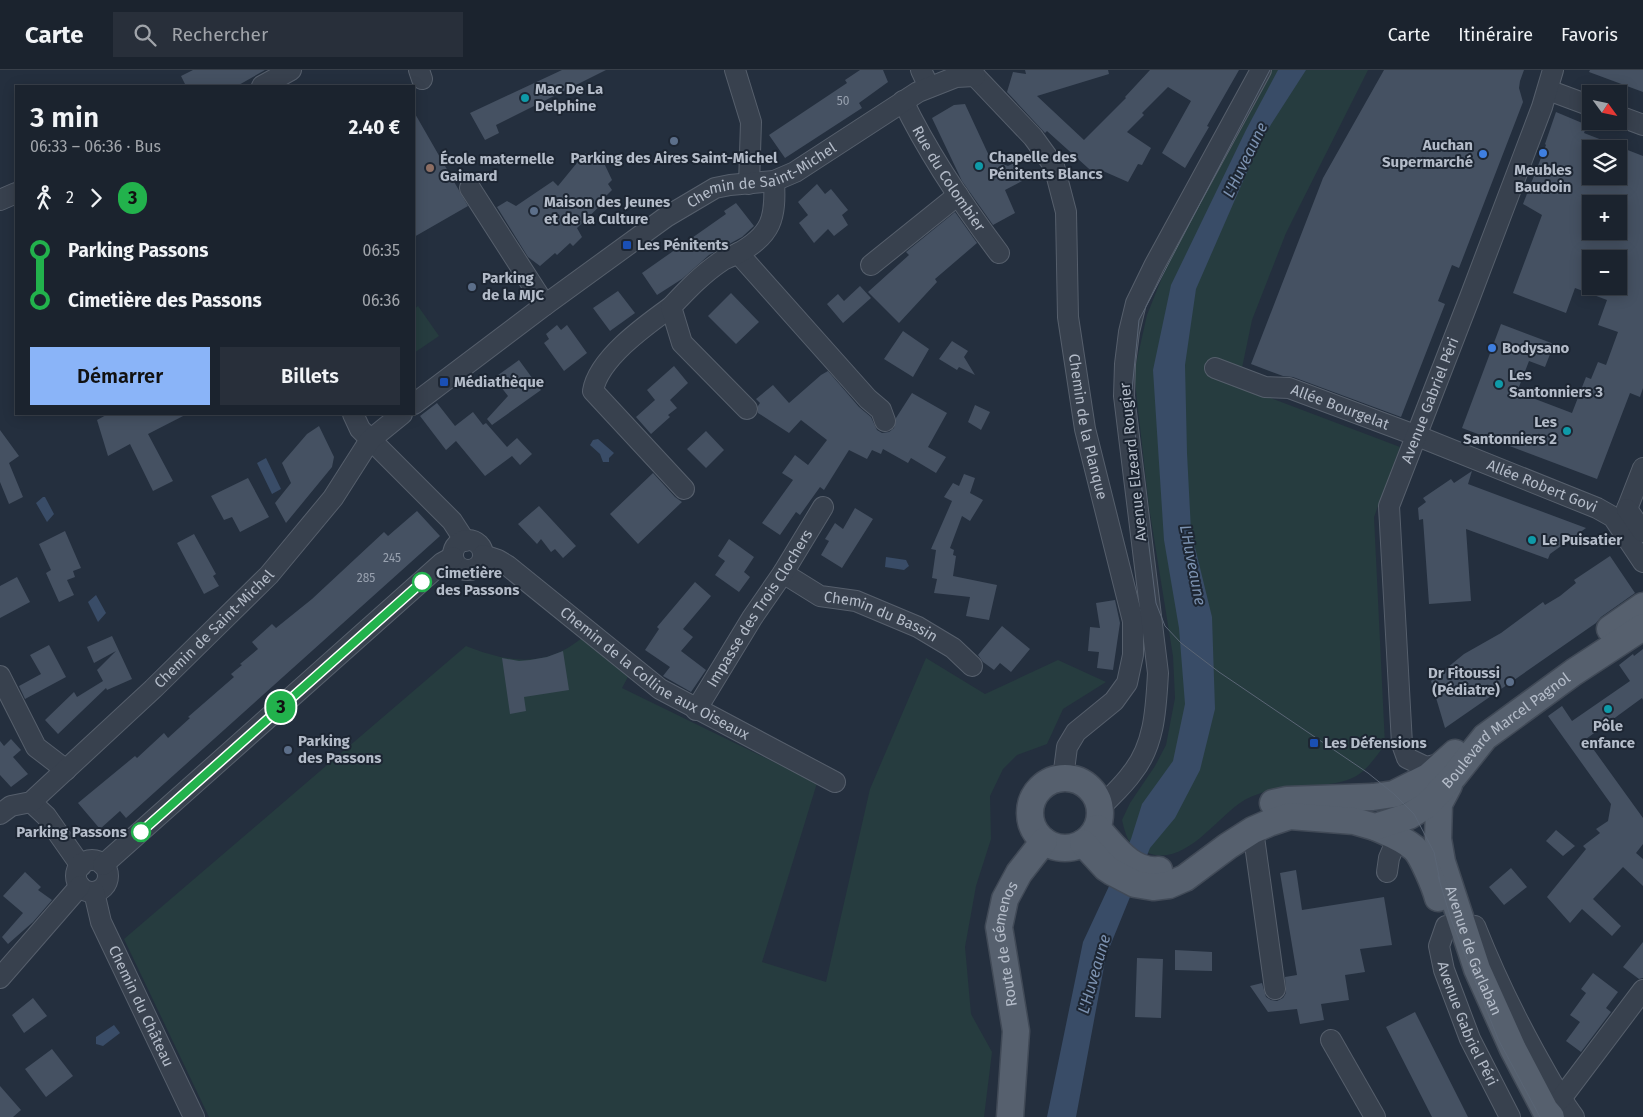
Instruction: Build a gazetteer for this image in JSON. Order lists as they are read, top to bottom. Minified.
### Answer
{"streets":{"main road":["Boulevard Marcel Pagnol","Route de Gémenos","Avenue de Garlaban"],"street":["Chemin de Saint-Michel","Rue du Colombier","Avenue Gabriel Péri","Allée Bourgelat","Chemin de la Planque","Avenue Elzeard Rougier","Allée Robert Govi","Impasse des Trois Clochers","Chemin du Bassin","Chemin de la Colline aux Oiseaux","Chemin du Château"]},"crossings":[["Chemin de Saint-Michel","Rue du Colombier"],["Chemin de Saint-Michel","Chemin de la Planque"],["Avenue Gabriel Péri","Allée Bourgelat"],["Avenue Gabriel Péri","Allée Robert Govi"],["Avenue Gabriel Péri","Avenue de Garlaban"],["Allée Bourgelat","Allée Robert Govi"],["Chemin de la Planque","Avenue Elzeard Rougier"],["Chemin de la Planque","Route de Gémenos"],["Avenue Elzeard Rougier","Route de Gémenos"],["Impasse des Trois Clochers","Chemin du Bassin"],["Impasse des Trois Clochers","Chemin de la Colline aux Oiseaux"],["Boulevard Marcel Pagnol","Avenue de Garlaban"]],"water":["L'Huveaune"],"places":{"other":["Mac De La Delphine","Parking des Aires Saint-Michel","Meubles Baudoin","Auchan Supermarché","Chapelle des Pénitents Blancs","École maternelle Gaimard","Maison des Jeunes et de la Culture","Parking de la MJC","Bodysano","Les Santonniers 3","Les Santonniers 2","Le Puisatier","Cimetière des Passons","Dr Fitoussi (Pédiatre)","Pôle enfance","Parking des Passons","Parking Passons"],"transit":["Les Pénitents","Médiathèque","Les Défensions"]},"lines":["bus line 3"],"house_numbers":["50","245","285"],"north":"bottom right","page":{"header":"Carte","search":"Rechercher","nav":["Carte","Itinéraire","Favoris"],"on_map":"3","map_buttons":["+","−"],"heading":["3 min","06:33 – 06:36 · Bus","2.40 €"],"legs":["2","3"],"list":[{"name":"Parking Passons","value":"06:35"},{"name":"Cimetière des Passons","value":"06:36"}],"buttons":["Démarrer","Billets"]}}
